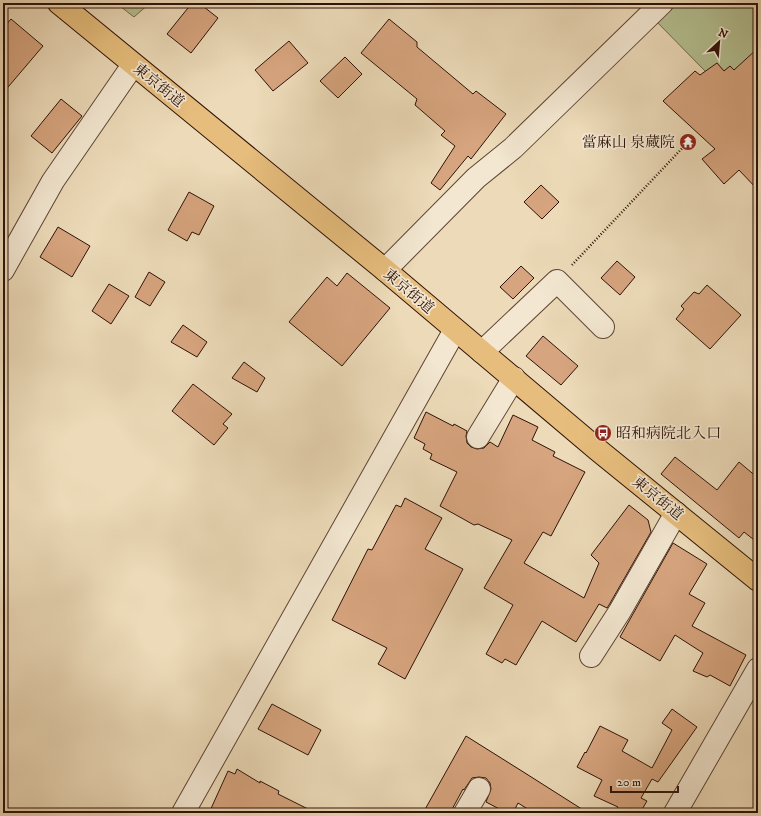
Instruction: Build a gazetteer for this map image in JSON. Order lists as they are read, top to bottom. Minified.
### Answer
{"streets":{"main road":["東京街道"]},"places":{"temple":["當麻山 泉蔵院"],"bus stop":["昭和病院北入口"]},"scale_bar":"20 m","north":"top right"}
